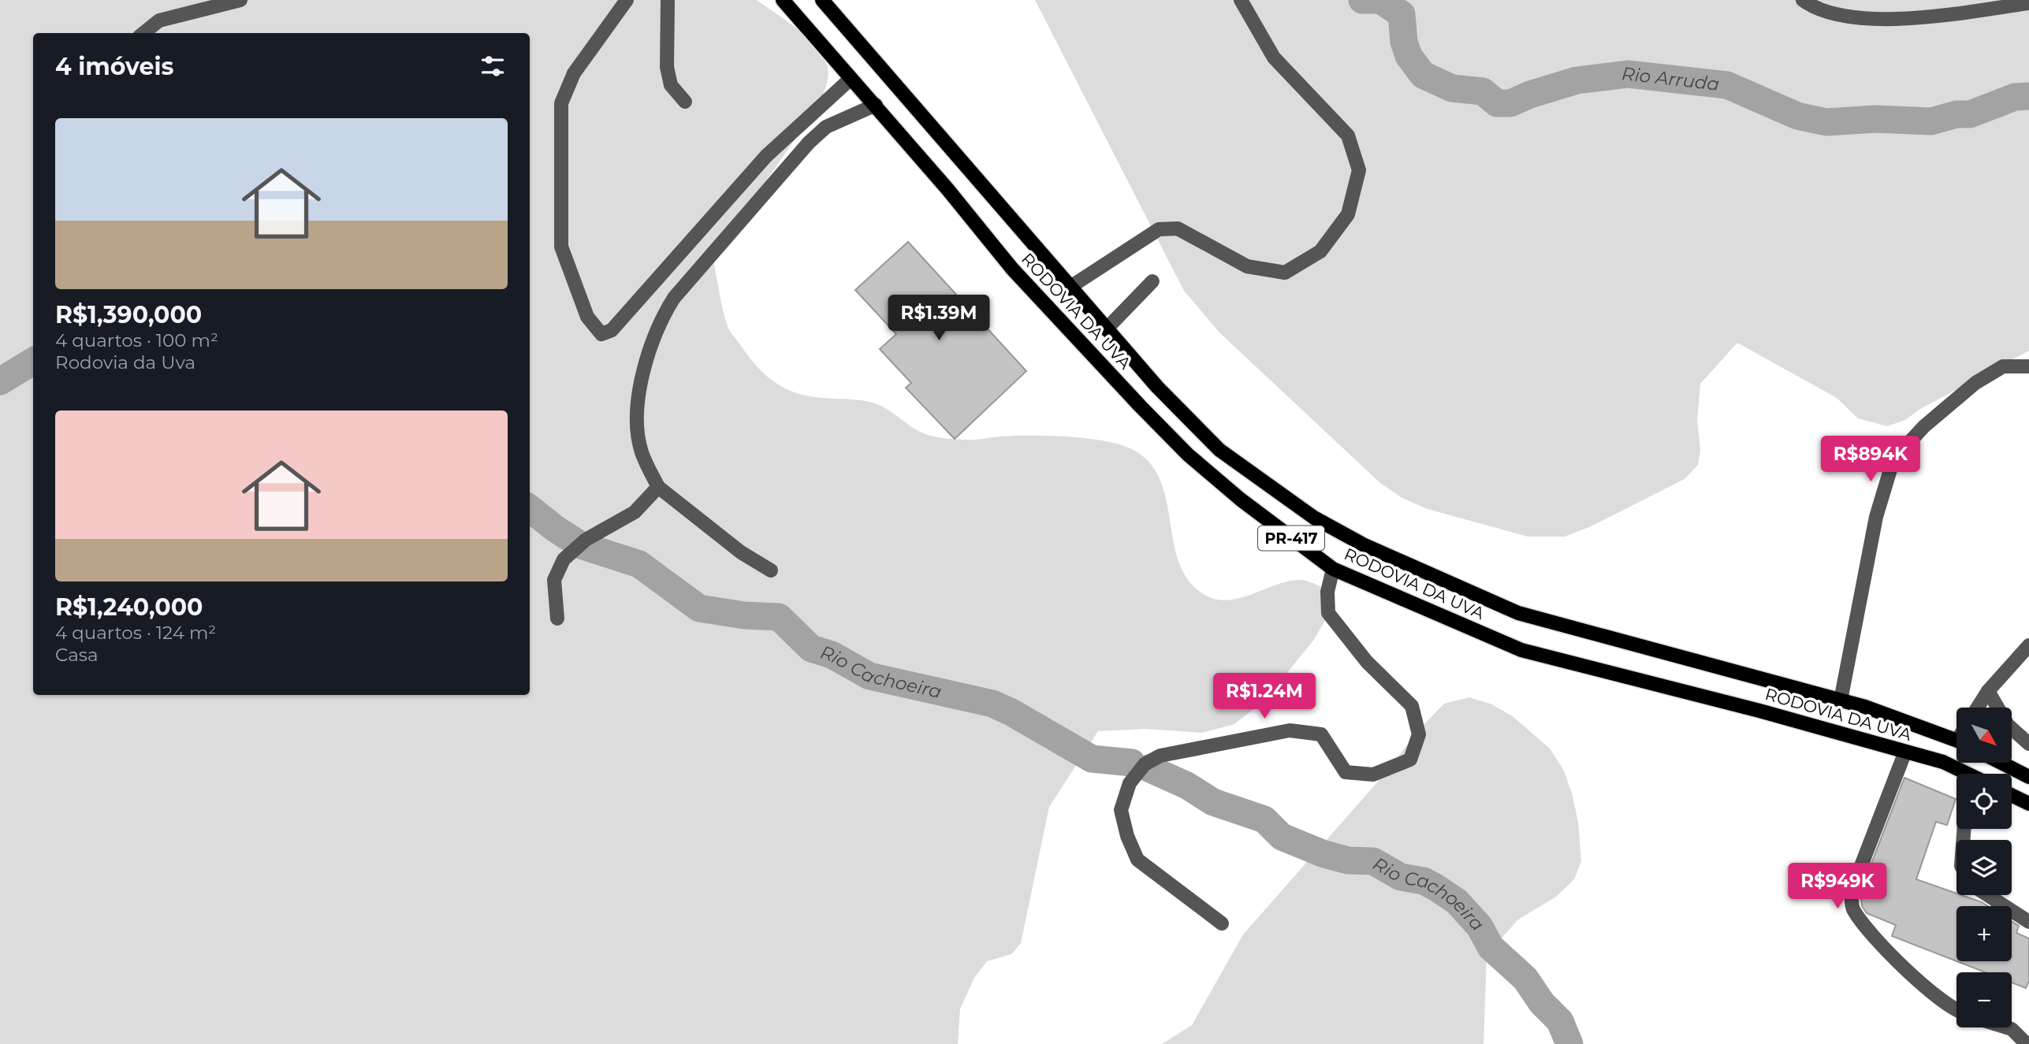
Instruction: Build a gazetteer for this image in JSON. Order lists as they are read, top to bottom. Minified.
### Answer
{"streets":{"main road":["RODOVIA DA UVA","PR-417"]},"water":["Rio Arruda","Rio Cachoeira"],"north":"bottom right","page":{"heading":"4 imóveis","list":[{"name":"R$1,390,000","note":"4 quartos · 100 m² · Rodovia da Uva"},{"name":"R$1,240,000","note":"4 quartos · 124 m² · Casa"}],"price":["R$1.39M","R$894K","R$1.24M","R$949K"],"map_buttons":["+","−"]}}
